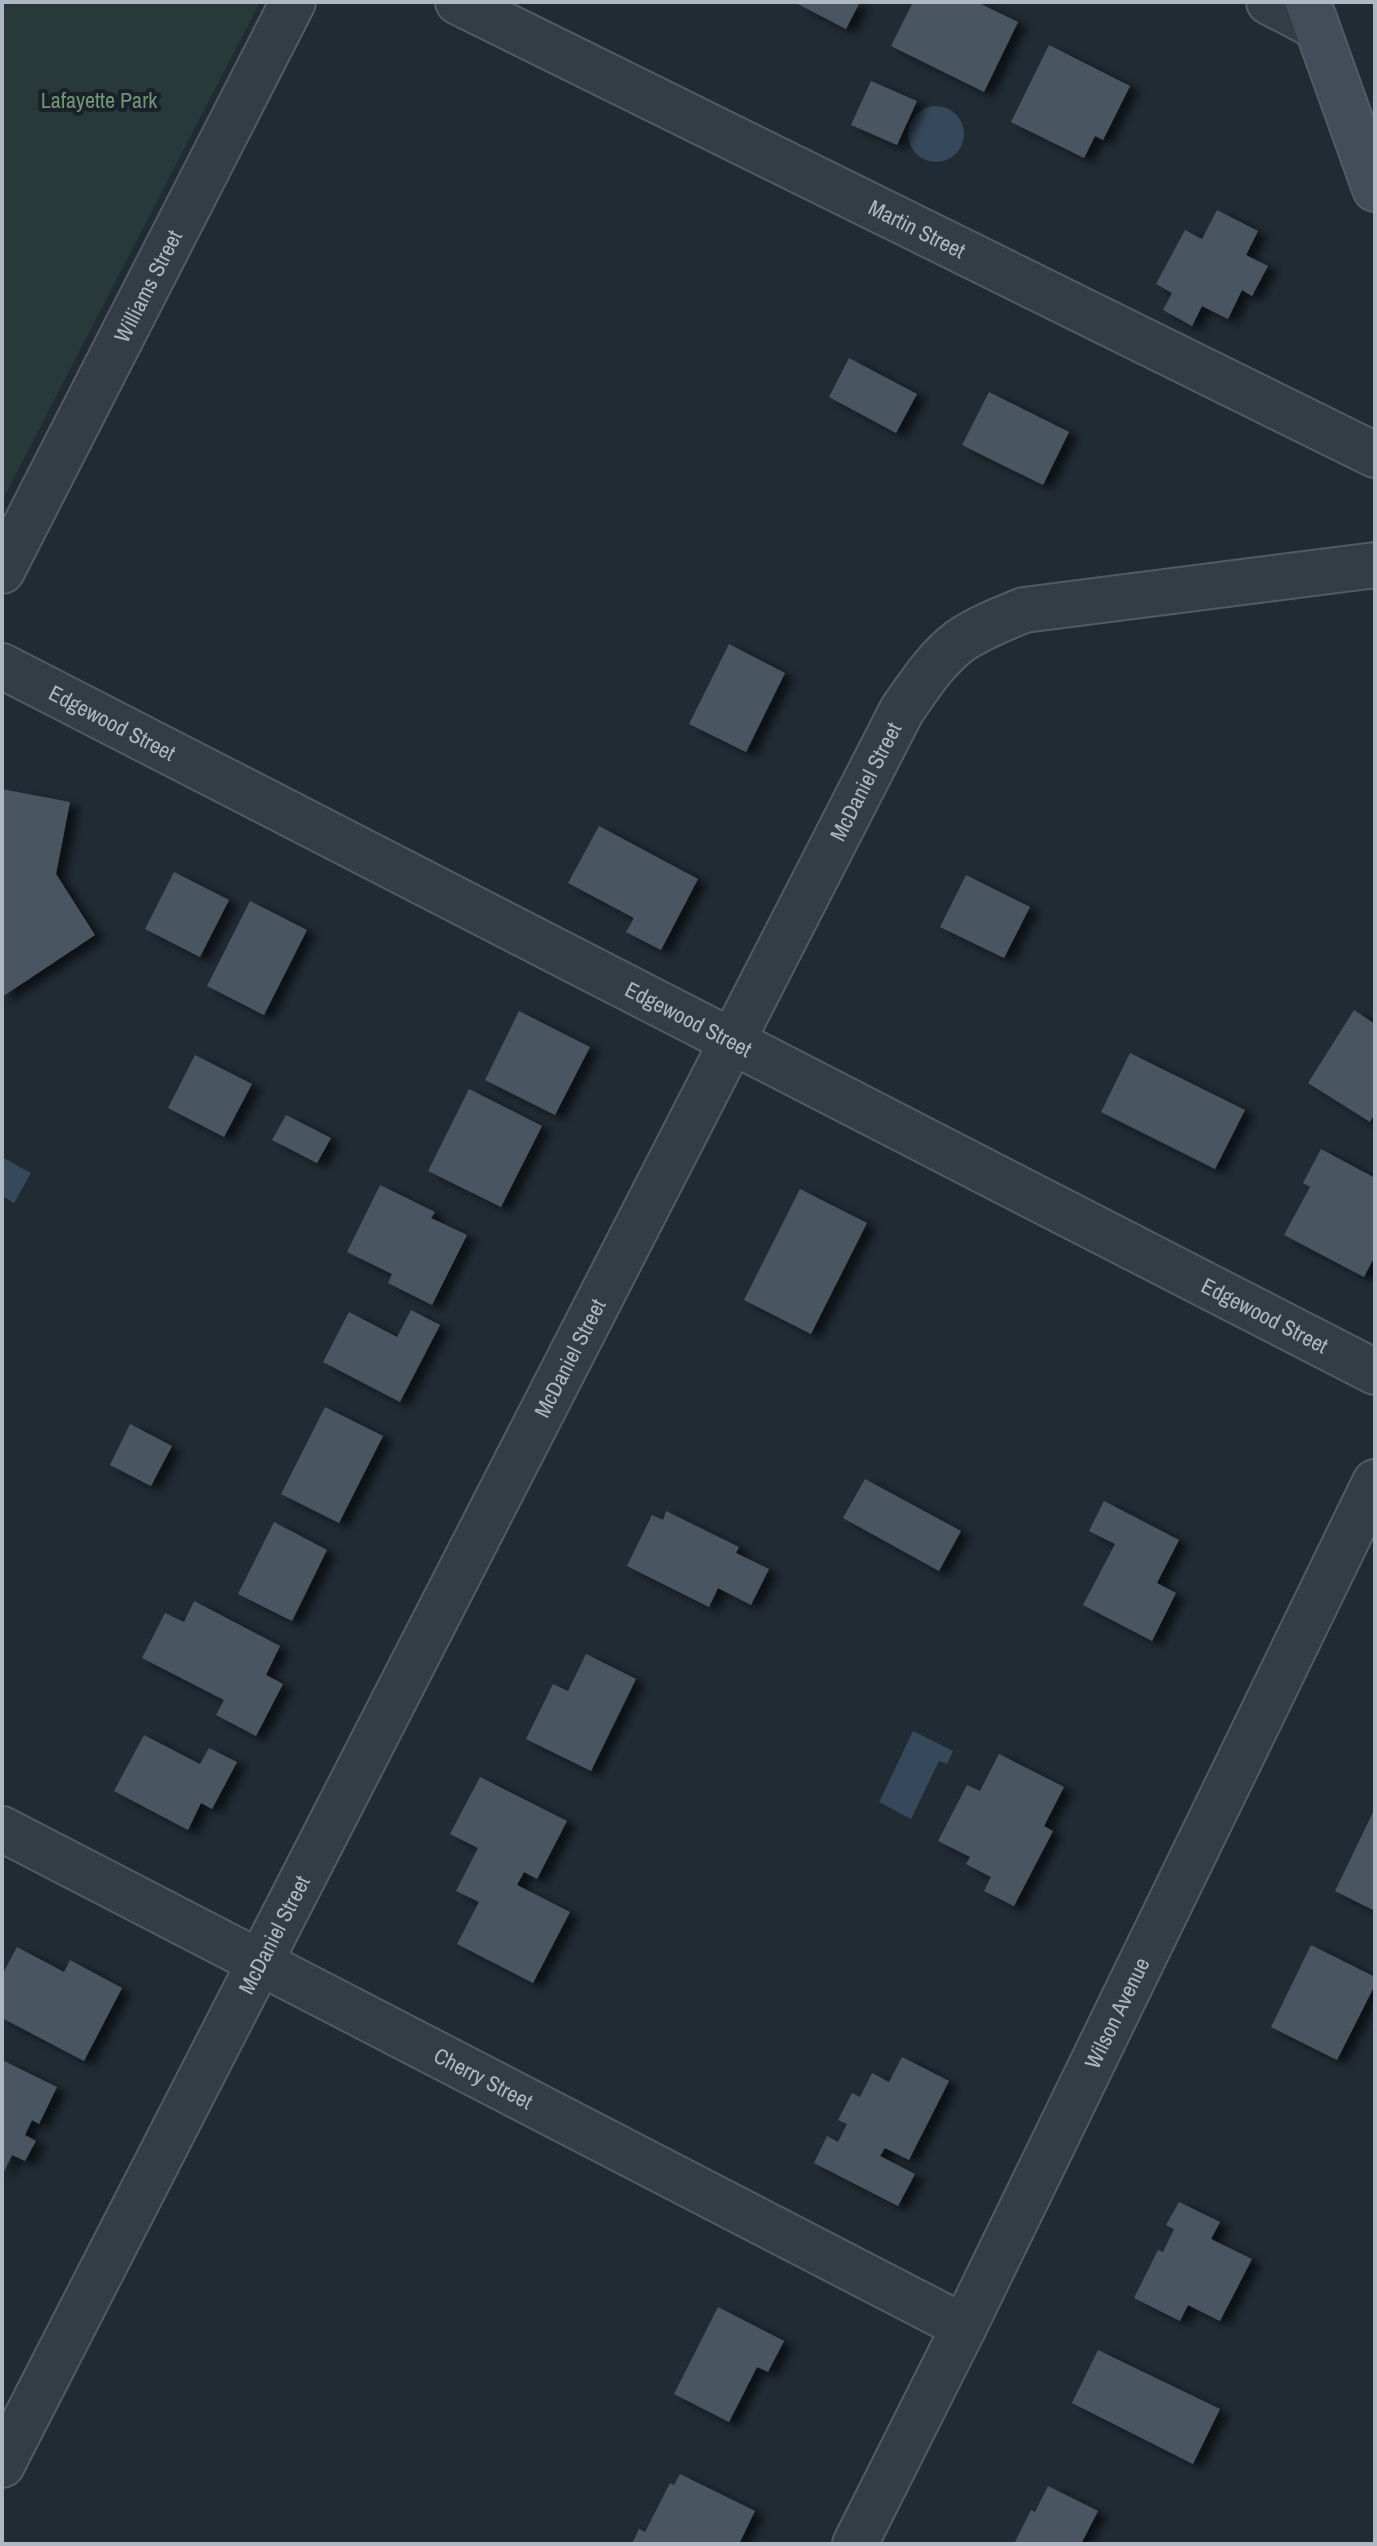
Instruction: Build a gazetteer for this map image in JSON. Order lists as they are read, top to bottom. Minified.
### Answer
{"streets":{"street":["Martin Street","Williams Street","Edgewood Street","McDaniel Street","Wilson Avenue","Cherry Street"]},"crossings":[["Edgewood Street","McDaniel Street"],["McDaniel Street","Cherry Street"],["Wilson Avenue","Cherry Street"]],"parks":["Lafayette Park"]}
